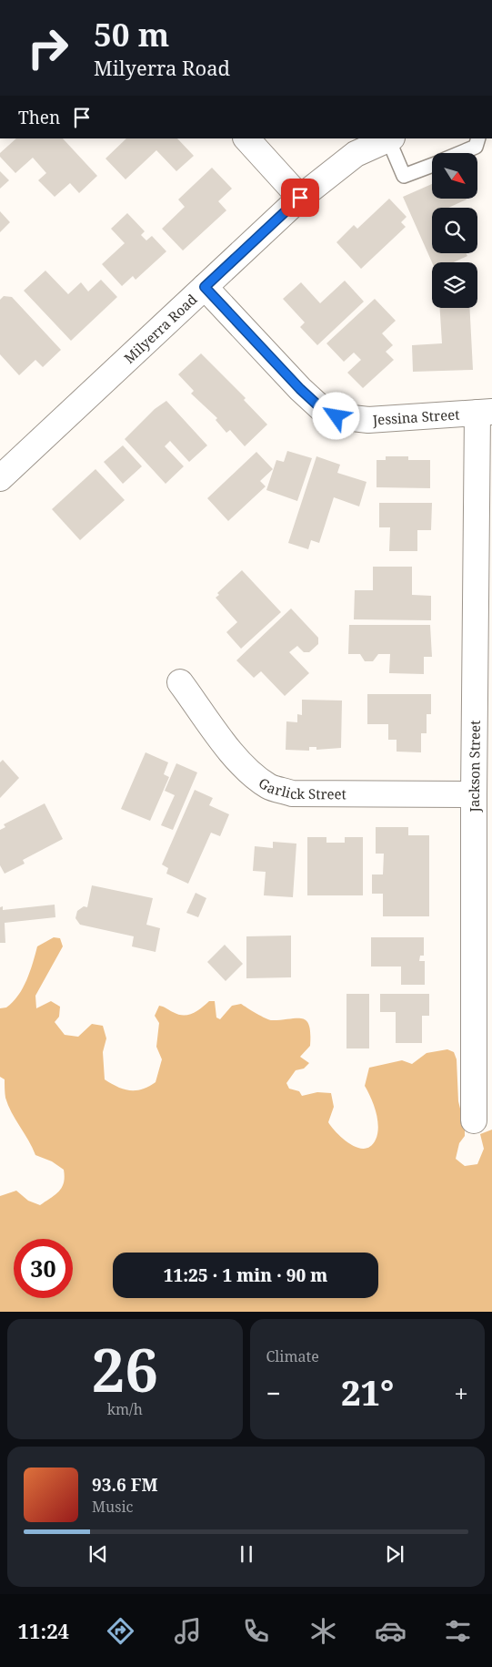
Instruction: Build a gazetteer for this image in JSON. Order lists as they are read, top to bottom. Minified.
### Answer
{"streets":{"street":["Milyerra Road","Jessina Street","Jackson Street","Garlick Street"]},"crossings":[["Milyerra Road","Jessina Street"],["Jessina Street","Jackson Street"],["Jackson Street","Garlick Street"]],"north":"bottom right","page":{"turn":["50 m","Milyerra Road"],"then":"Then","limit":"30","trip":"11:25 · 1 min · 90 m","tile":[["26","km/h"],"Climate"],"heat":["−","21°","+"],"song":["93.6 FM","Music"],"tabs":"11:24"}}
